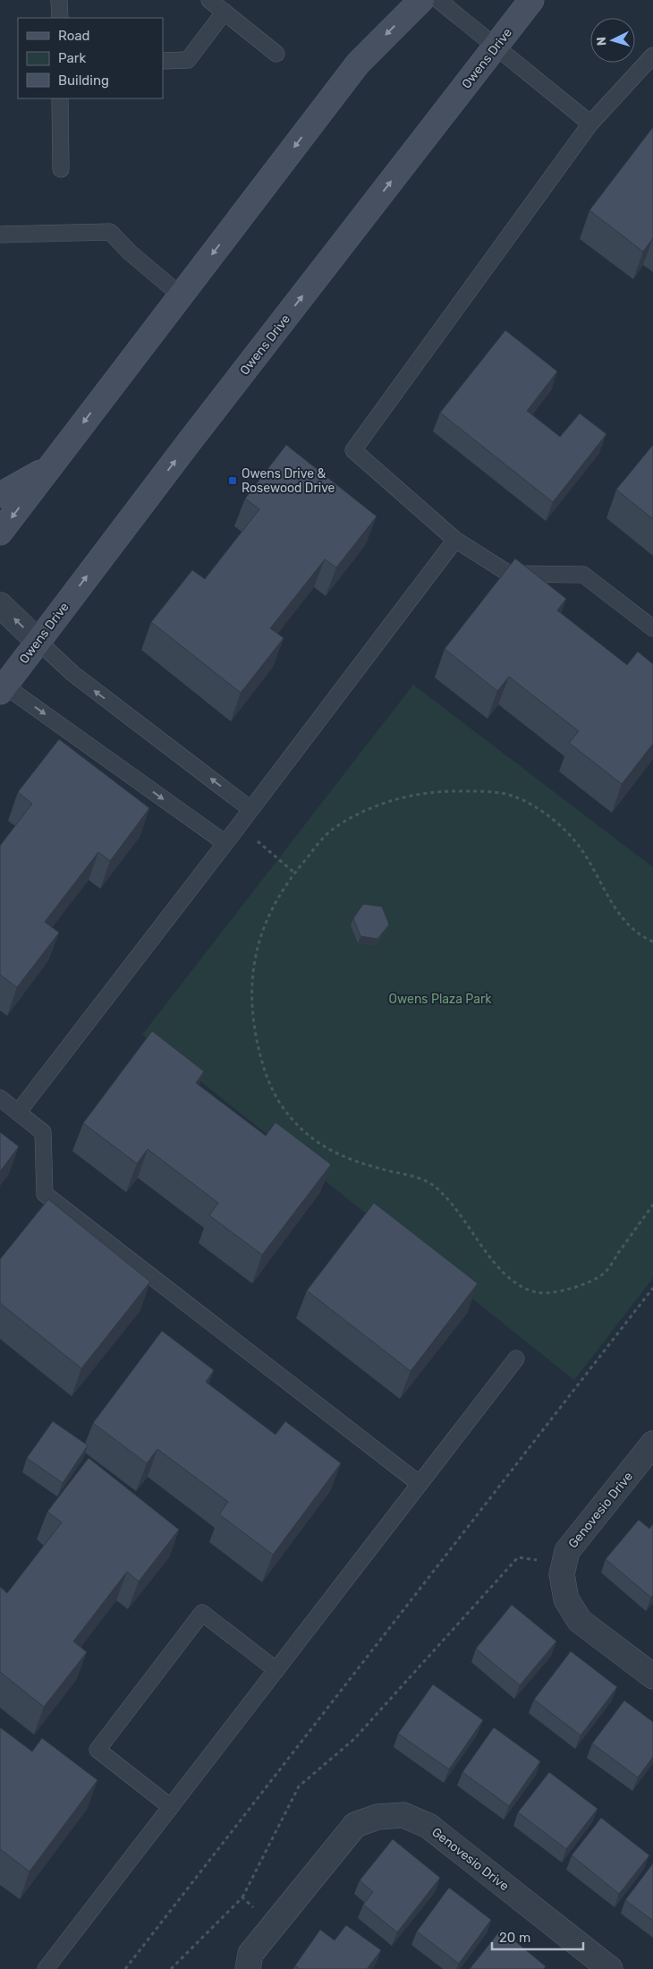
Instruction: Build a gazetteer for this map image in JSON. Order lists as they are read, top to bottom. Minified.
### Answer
{"streets":{"street":["Owens Drive","Genovesio Drive"]},"parks":["Owens Plaza Park"],"places":{"transit":["Owens Drive & Rosewood Drive"]},"legend":["Road","Park","Building"],"scale_bar":"20 m","north":"left"}
